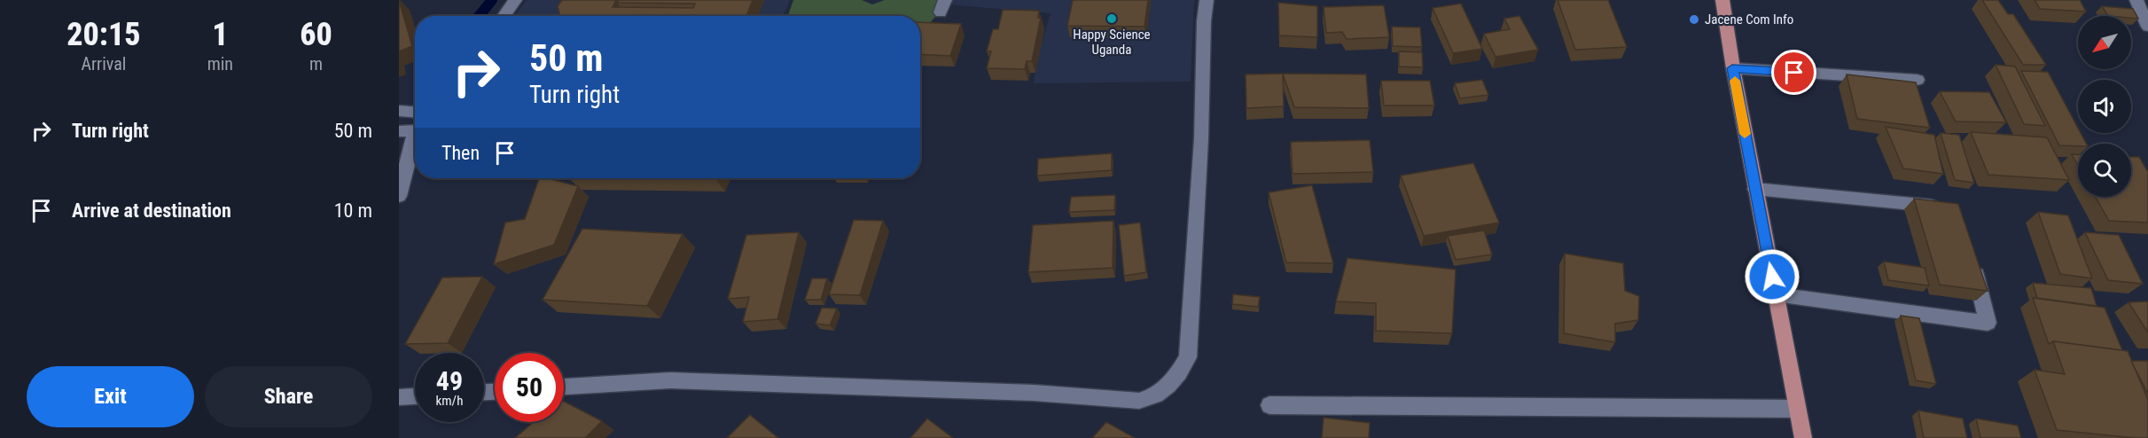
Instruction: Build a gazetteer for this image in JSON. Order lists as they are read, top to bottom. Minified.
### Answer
{"places":["Happy Science Uganda","Jacene Com Info"],"north":"bottom left","page":{"eta":["20:15","Arrival","1","min","60","m"],"turn":["50 m","Turn right"],"list":[{"name":"Turn right","value":"50 m"},{"name":"Arrive at destination","value":"10 m"}],"then":"Then","speed":"49 km/h","limit":"50","buttons":["Exit","Share"]}}
